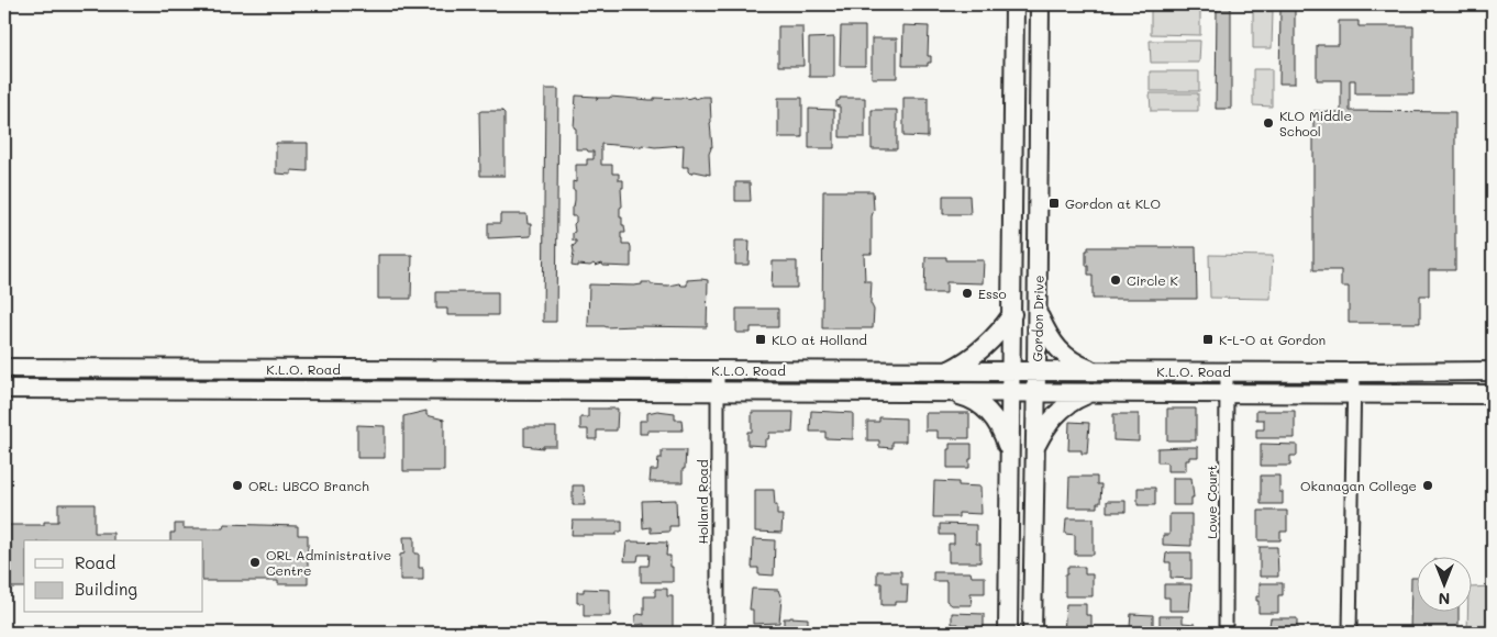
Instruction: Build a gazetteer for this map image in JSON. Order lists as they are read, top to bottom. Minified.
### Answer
{"streets":{"main road":["Gordon Drive","K.L.O. Road"],"street":["Holland Road","Lowe Court"]},"crossings":[["Gordon Drive","K.L.O. Road"],["K.L.O. Road","Holland Road"],["K.L.O. Road","Lowe Court"]],"places":{"other":["KLO Middle School","Circle K","Esso","ORL: UBCO Branch","Okanagan College","ORL Administrative Centre"],"transit":["Gordon at KLO","KLO at Holland","K-L-O at Gordon"]},"legend":["Road","Building"],"north":"bottom"}
